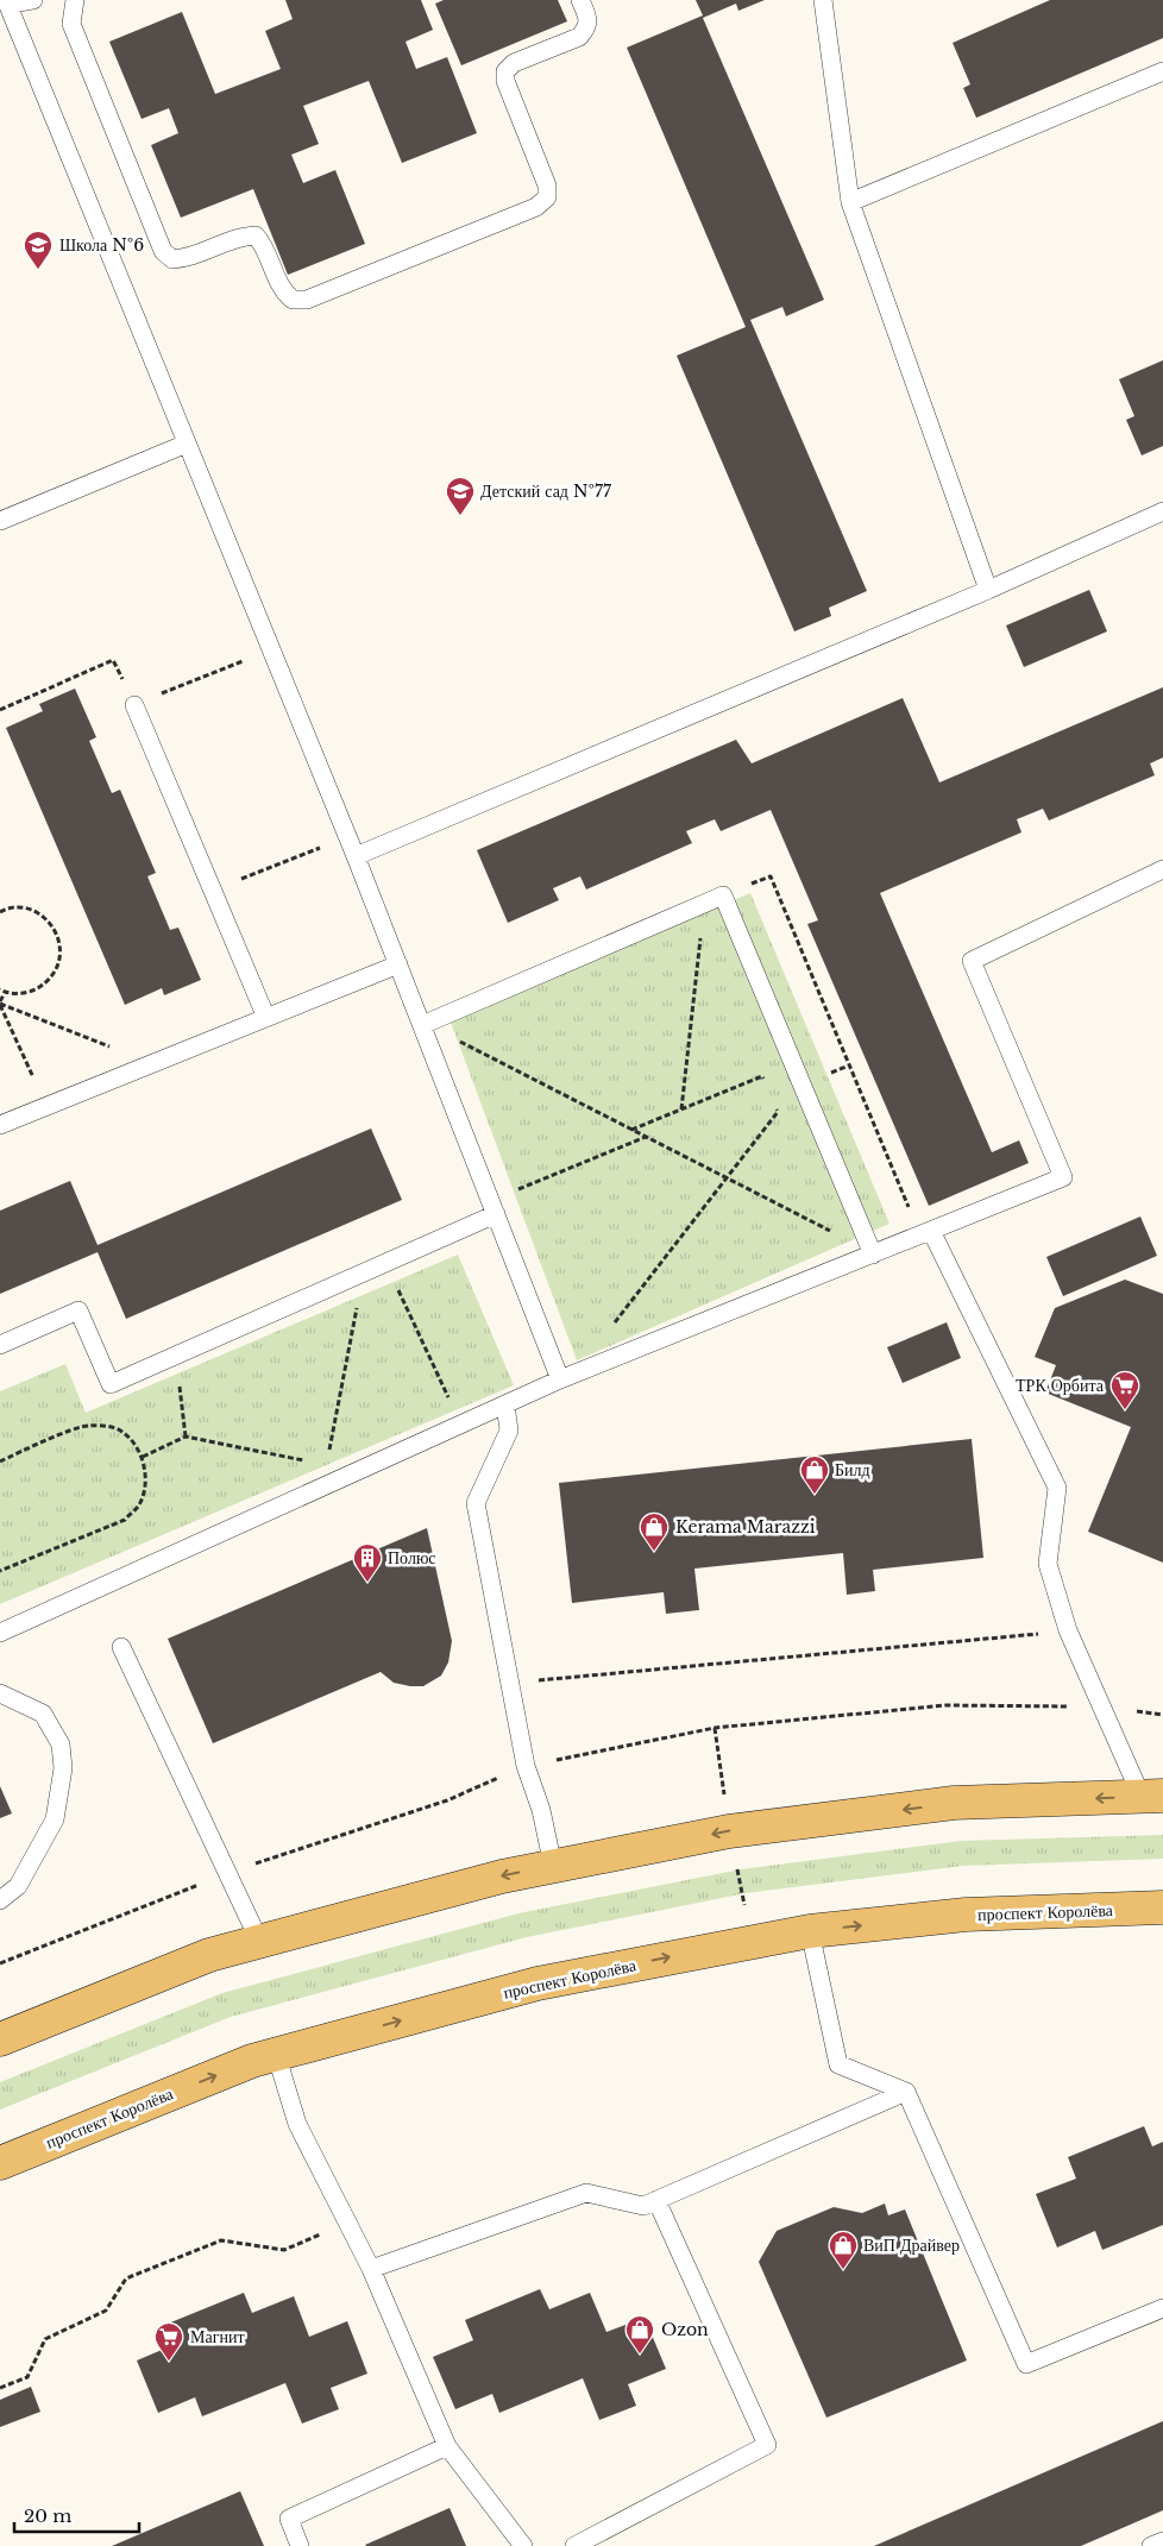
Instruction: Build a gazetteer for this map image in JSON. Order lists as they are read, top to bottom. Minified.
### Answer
{"streets":{"main road":["проспект Королёва"]},"places":{"school or university":["Школа №6","Детский сад №77"],"supermarket":["ТРК Орбита","Магнит"],"shop":["Билд","Kerama Marazzi","ВиП Драйвер","Ozon"],"building":["Полюс"]},"scale_bar":"20 m"}
